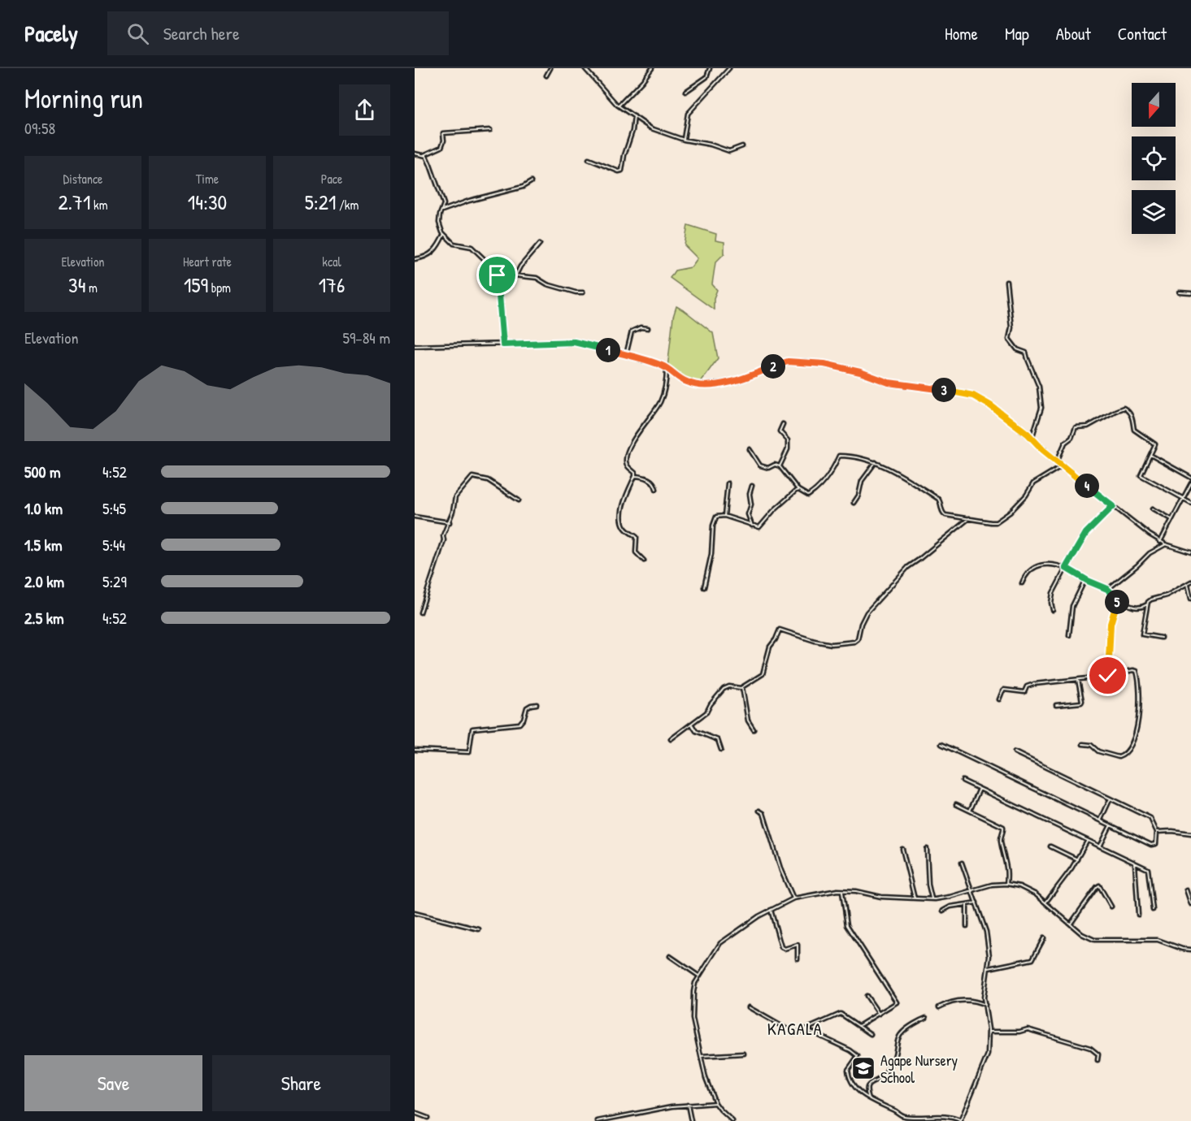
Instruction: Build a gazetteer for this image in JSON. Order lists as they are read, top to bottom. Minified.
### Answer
{"districts":["KAGALA"],"places":{"school or university":["Agape Nursery School"]},"north":"bottom","page":{"header":"Pacely","search":"Search here","nav":["Home","Map","About","Contact"],"heading":["Morning run","09:58"],"stats":[["Distance","2.71 km"],["Time","14:30"],["Pace","5:21 /km"],["Elevation","34 m"],["Heart rate","159 bpm"],["kcal","176"]],"chart":["Elevation","59–84 m"],"pins":["1","2","3","4","5"],"list":[{"name":"500 m","note":"4:52"},{"name":"1.0 km","note":"5:45"},{"name":"1.5 km","note":"5:44"},{"name":"2.0 km","note":"5:29"},{"name":"2.5 km","note":"4:52"}],"buttons":["Save","Share"]}}
